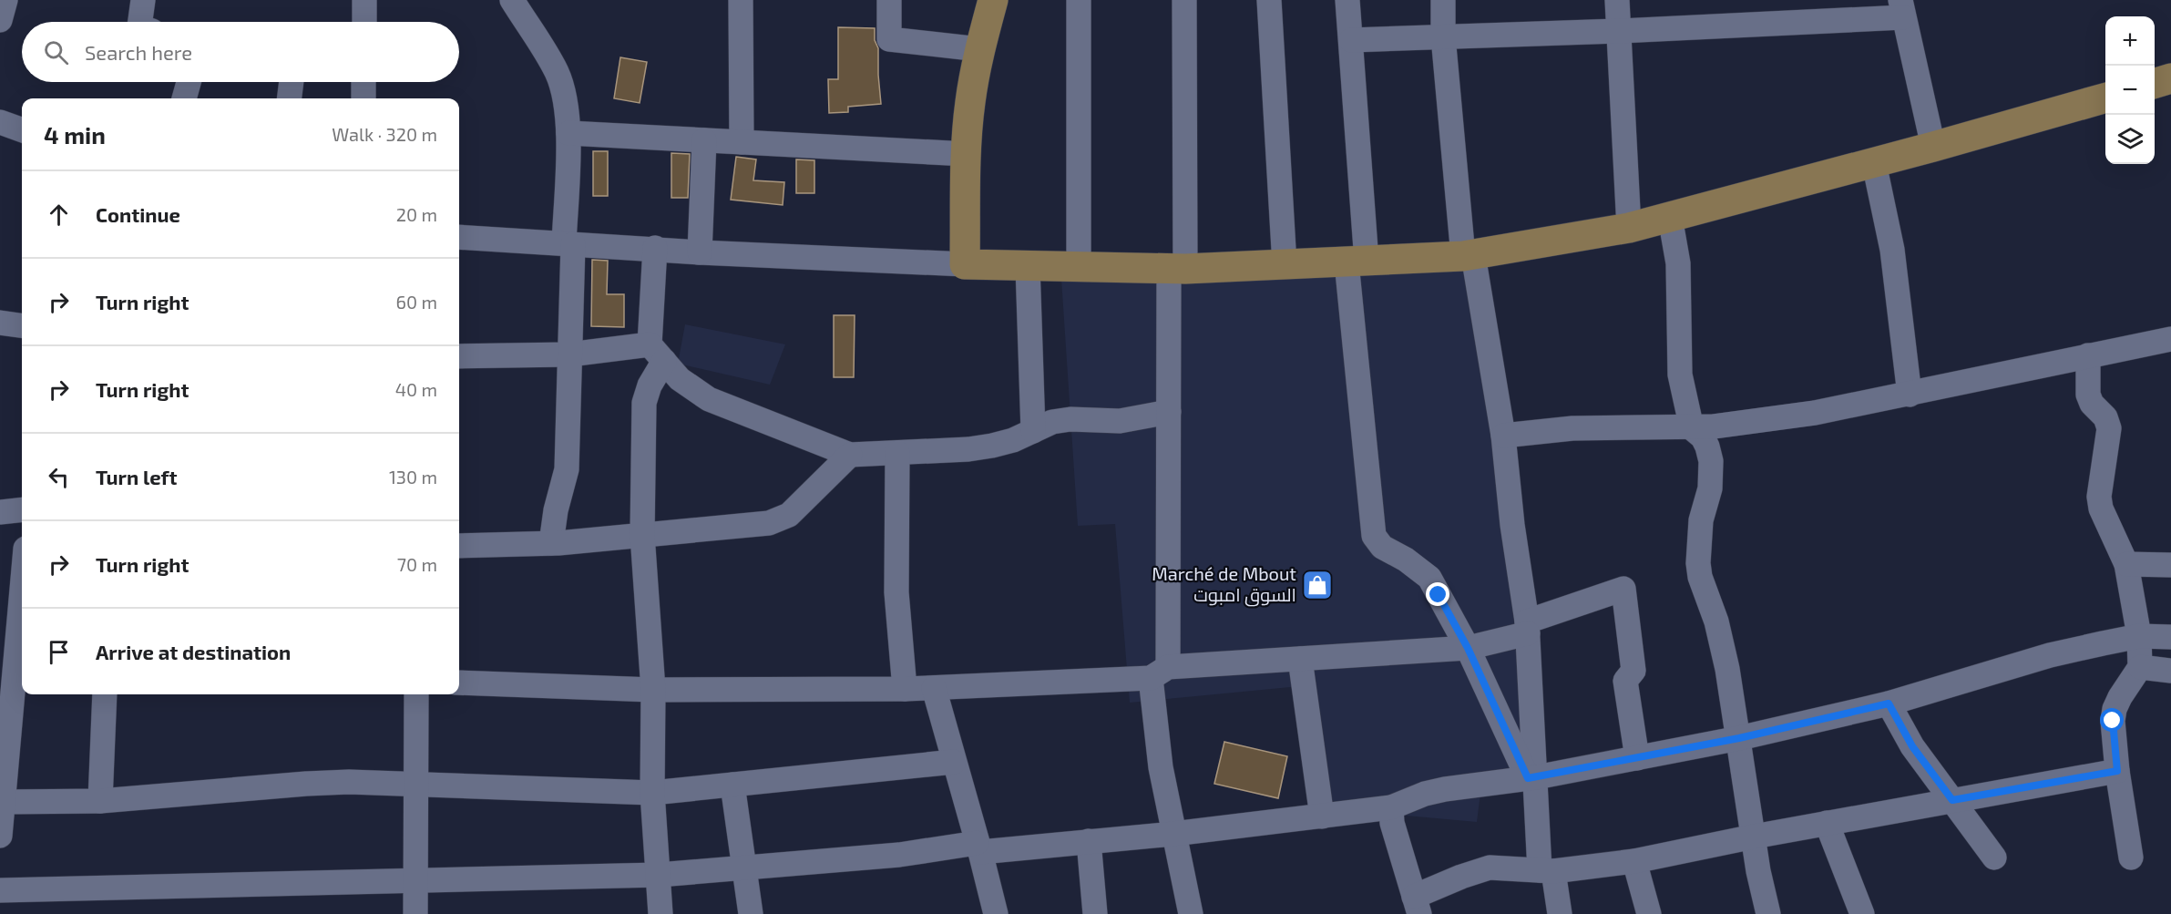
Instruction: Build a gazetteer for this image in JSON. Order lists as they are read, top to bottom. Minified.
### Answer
{"places":{"shop":["Marché de Mbout السوق امبوت"]},"page":{"map_buttons":["+","−"],"search":"Search here","heading":["4 min","Walk · 320 m"],"list":[["Continue","20 m"],["Turn right","60 m"],["Turn right","40 m"],["Turn left","130 m"],["Turn right","70 m"],"Arrive at destination"]}}
